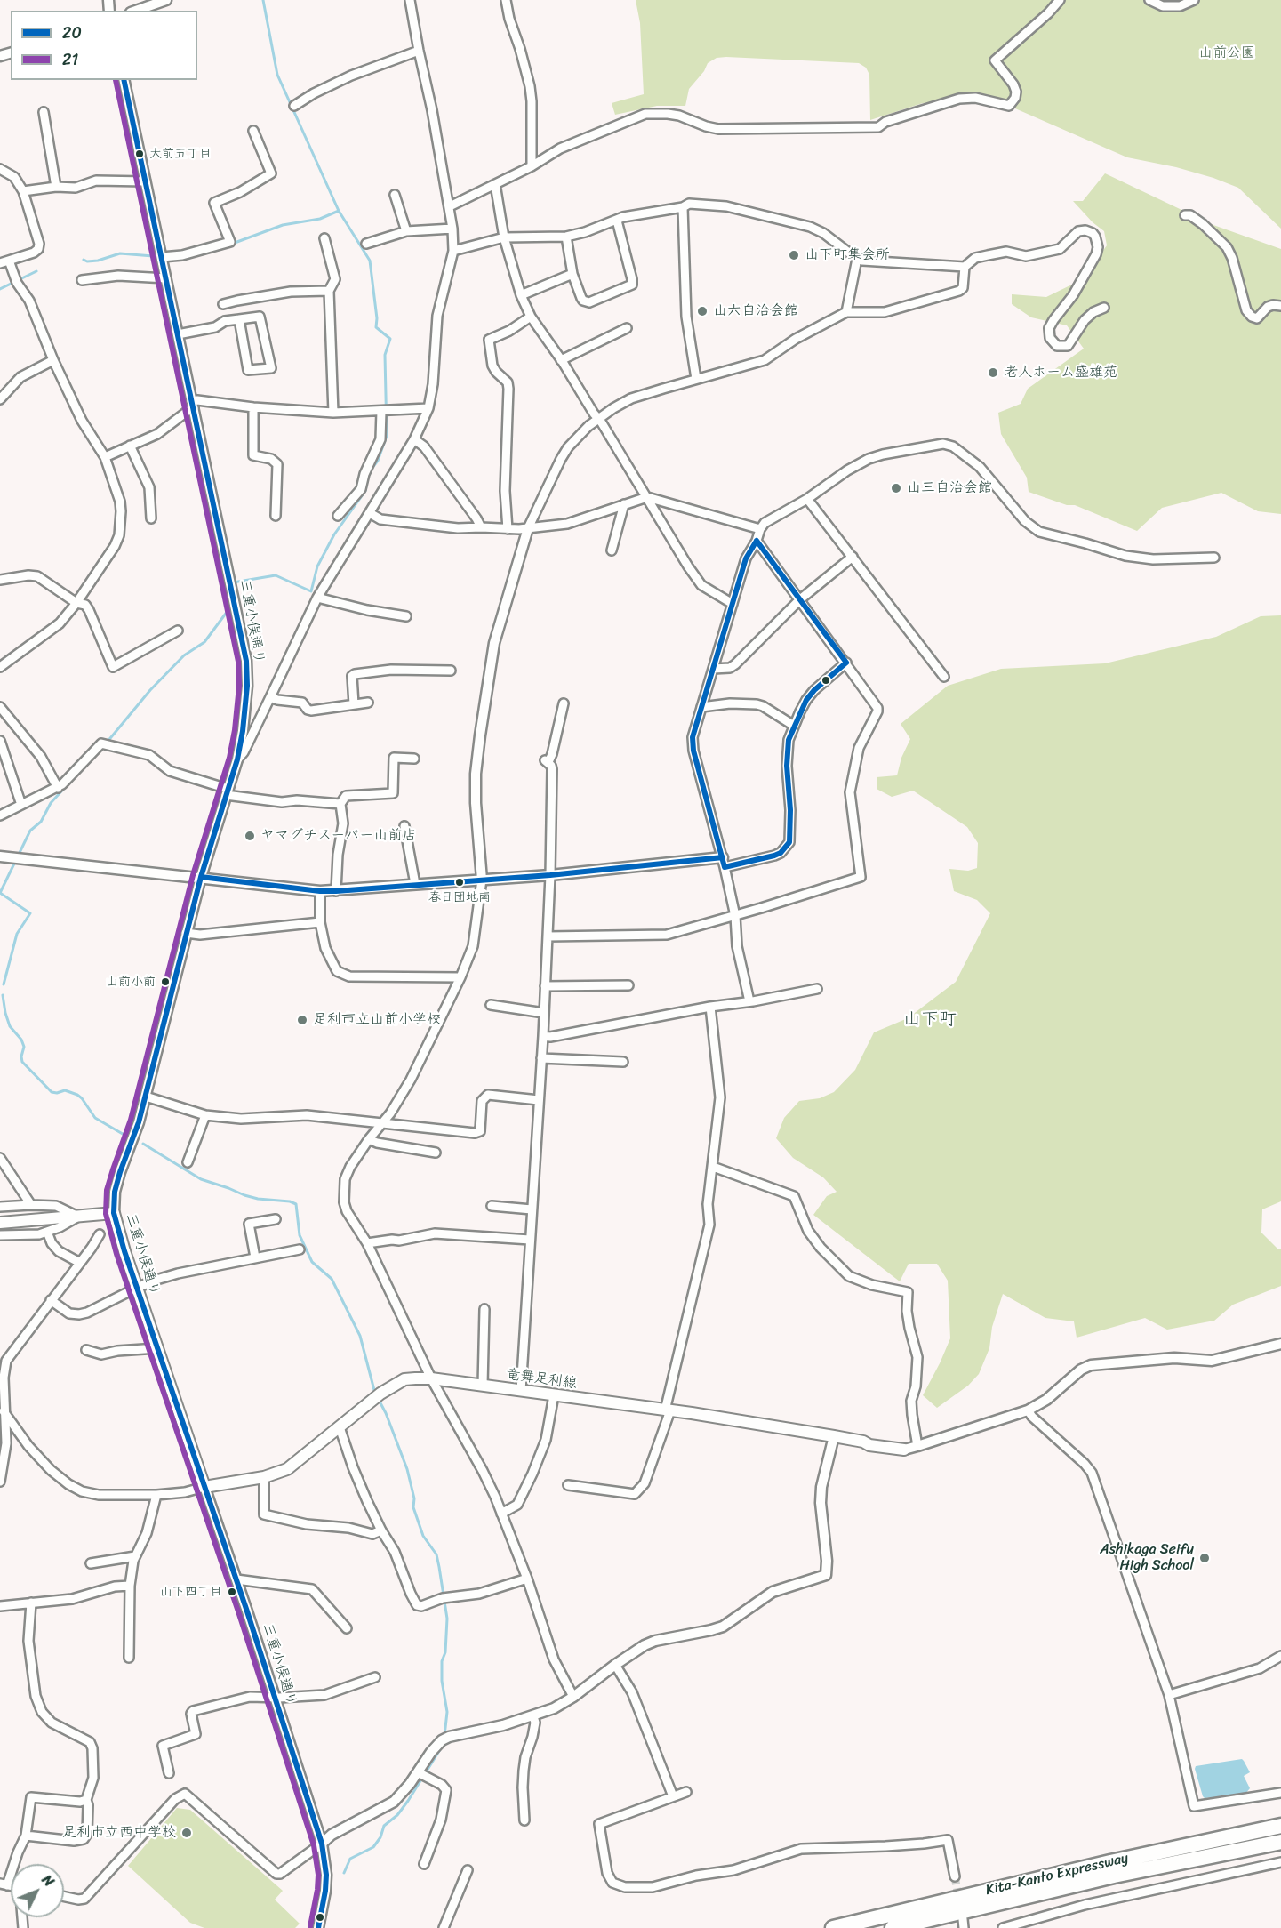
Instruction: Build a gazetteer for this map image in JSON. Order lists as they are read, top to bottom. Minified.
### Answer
{"streets":{"highway":["Kita-Kanto Expressway"],"main road":["三重小俣通り","竜舞足利線"]},"crossings":[["三重小俣通り","竜舞足利線"]],"districts":["山下町"],"parks":["山前公園"],"places":["大前五丁目","山下町集会所","山六自治会館","老人ホーム盛雄苑","山三自治会館","ヤマグチスーパー山前店","春日団地南","山前小前","足利市立山前小学校","Ashikaga Seifu High School","山下四丁目","足利市立西中学校"],"lines":["transit line 20","transit line 21"],"legend":["20","21"],"north":"top right"}
